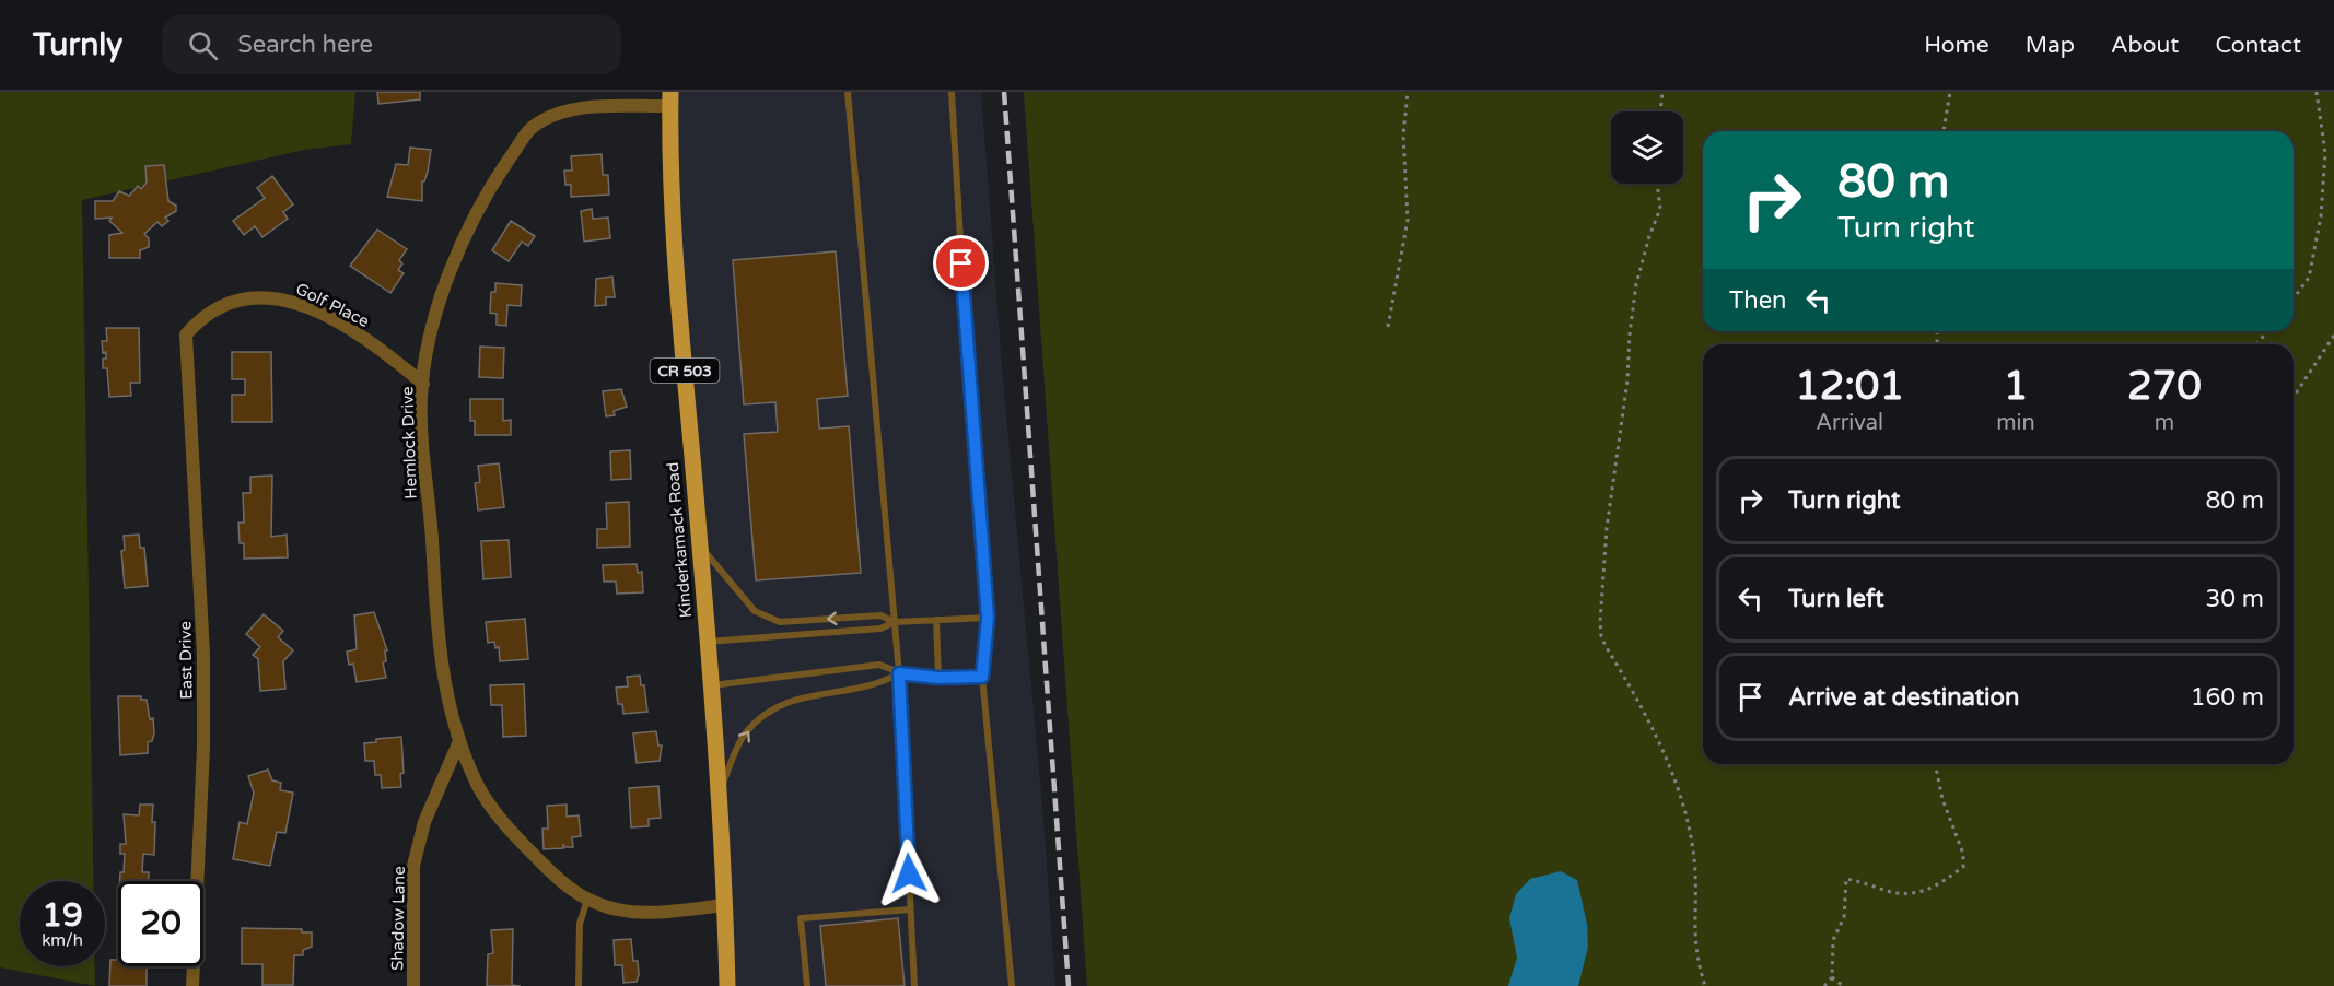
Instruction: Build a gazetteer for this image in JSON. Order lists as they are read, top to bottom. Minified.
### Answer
{"streets":{"main road":["CR 503","Kinderkamack Road"],"street":["Golf Place","Hemlock Drive","East Drive","Shadow Lane"]},"crossings":[["Golf Place","Hemlock Drive"],["Golf Place","East Drive"],["Hemlock Drive","Kinderkamack Road"],["Hemlock Drive","Shadow Lane"]],"page":{"header":"Turnly","search":"Search here","nav":["Home","Map","About","Contact"],"turn":["80 m","Turn right"],"then":"Then","eta":["12:01","Arrival","1","min","270","m"],"list":[{"name":"Turn right","value":"80 m"},{"name":"Turn left","value":"30 m"},{"name":"Arrive at destination","value":"160 m"}],"speed":"19 km/h","limit":"20"}}
